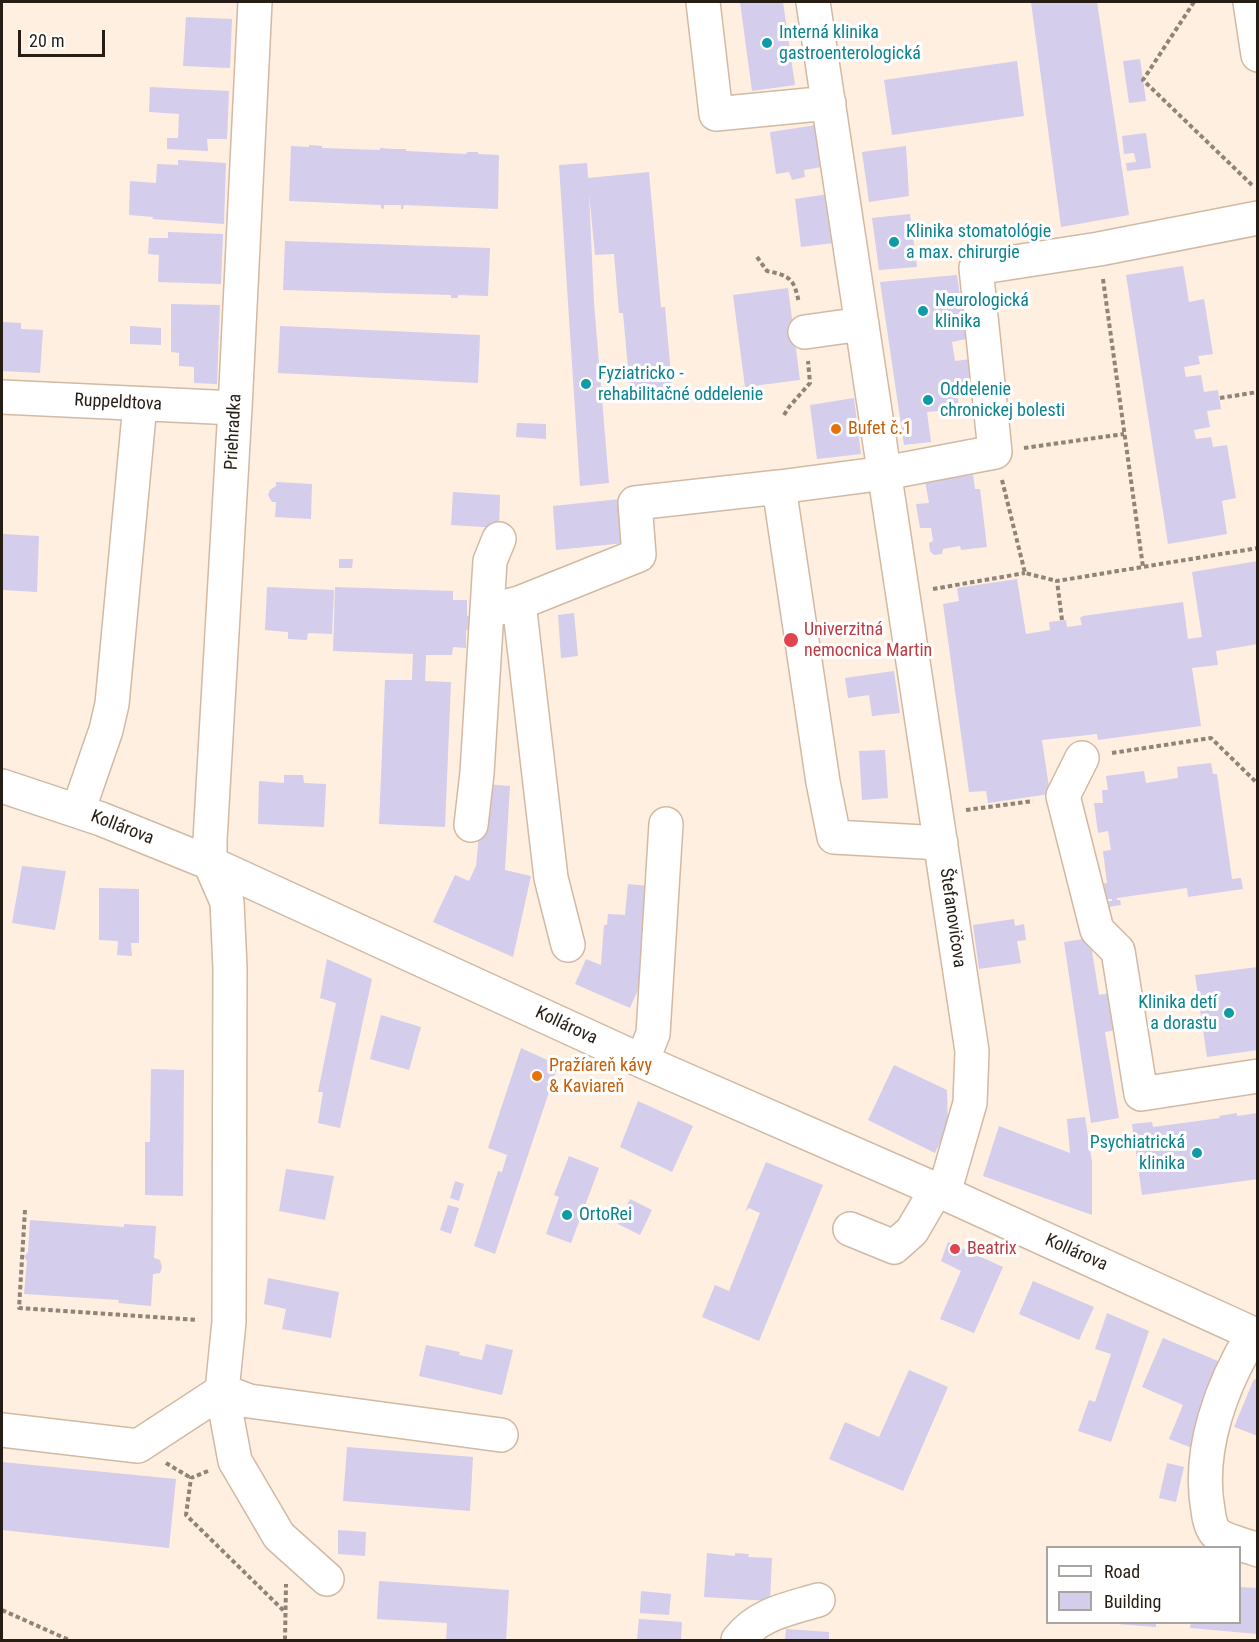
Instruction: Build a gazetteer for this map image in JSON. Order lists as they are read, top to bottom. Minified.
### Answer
{"streets":{"street":["Ruppeldtova","Priehradka","Kollárova","Štefanovičova"]},"crossings":[["Ruppeldtova","Priehradka"],["Priehradka","Kollárova"],["Kollárova","Štefanovičova"]],"places":["Interná klinika gastroenterologická","Klinika stomatológie a max. chirurgie","Neurologická klinika","Fyziatricko - rehabilitačné oddelenie","Oddelenie chronickej bolesti","Bufet č.1","Univerzitná nemocnica Martin","Klinika detí a dorastu","Pražíareň kávy & Kaviareň","Psychiatrická klinika","OrtoRei","Beatrix"],"legend":["Road","Building"],"scale_bar":"20 m"}
